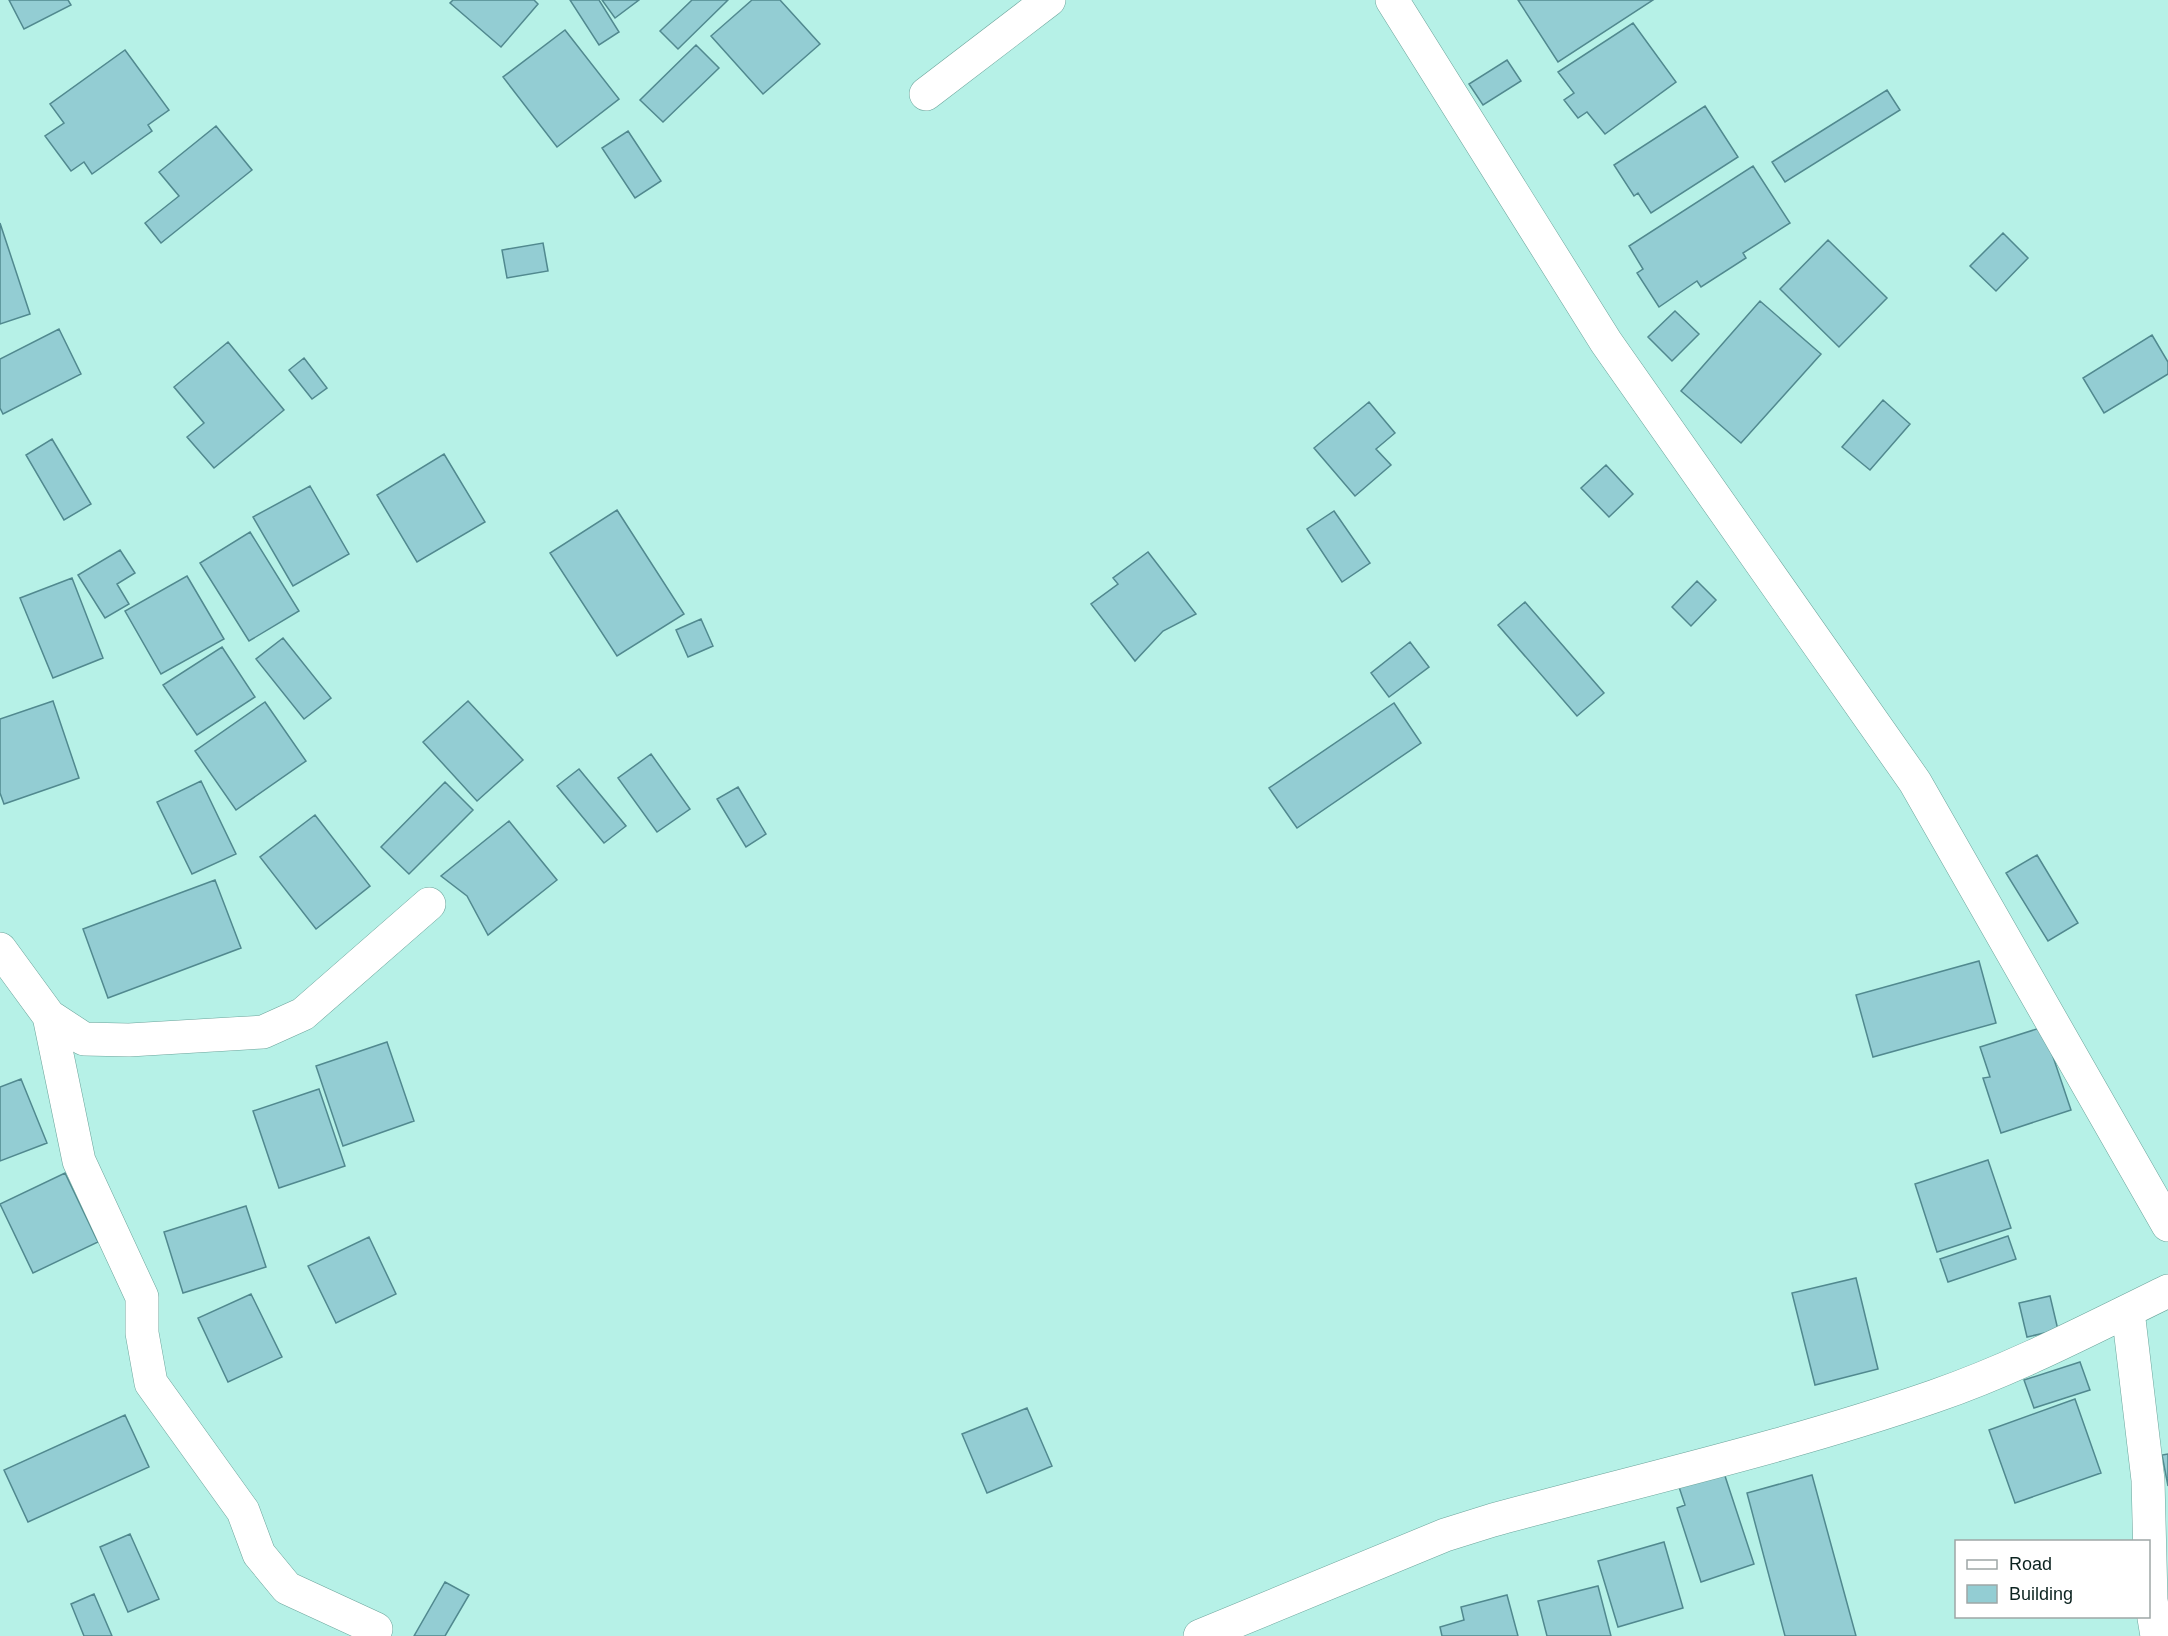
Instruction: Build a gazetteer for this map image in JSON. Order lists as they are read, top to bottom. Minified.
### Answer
{"legend":["Road","Building"]}
